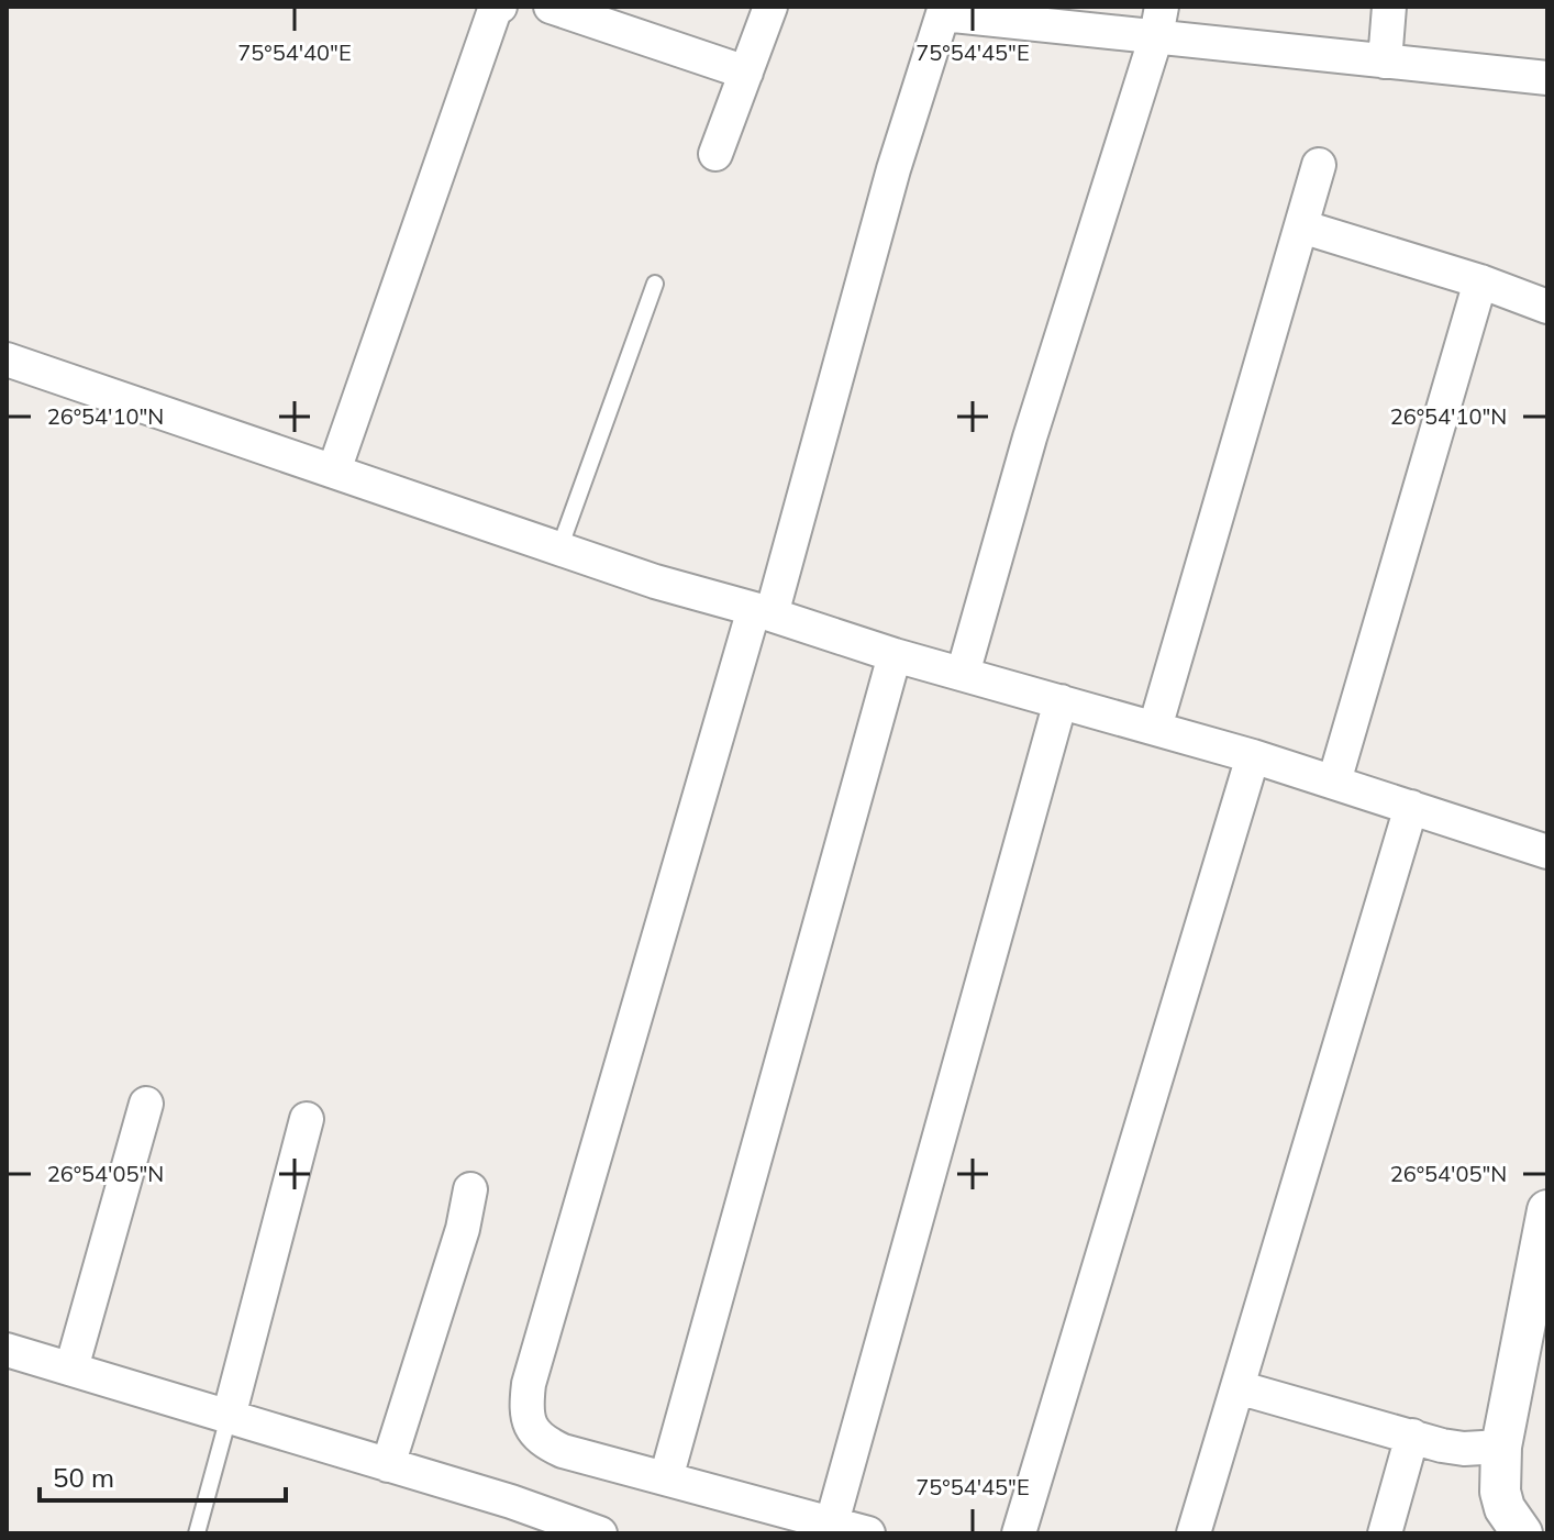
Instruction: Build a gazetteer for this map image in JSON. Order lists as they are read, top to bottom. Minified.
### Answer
{"scale_bar":"50 m","coordinates":["75°54'40\"E","75°54'45\"E","26°54'10\"N","26°54'05\"N"]}
